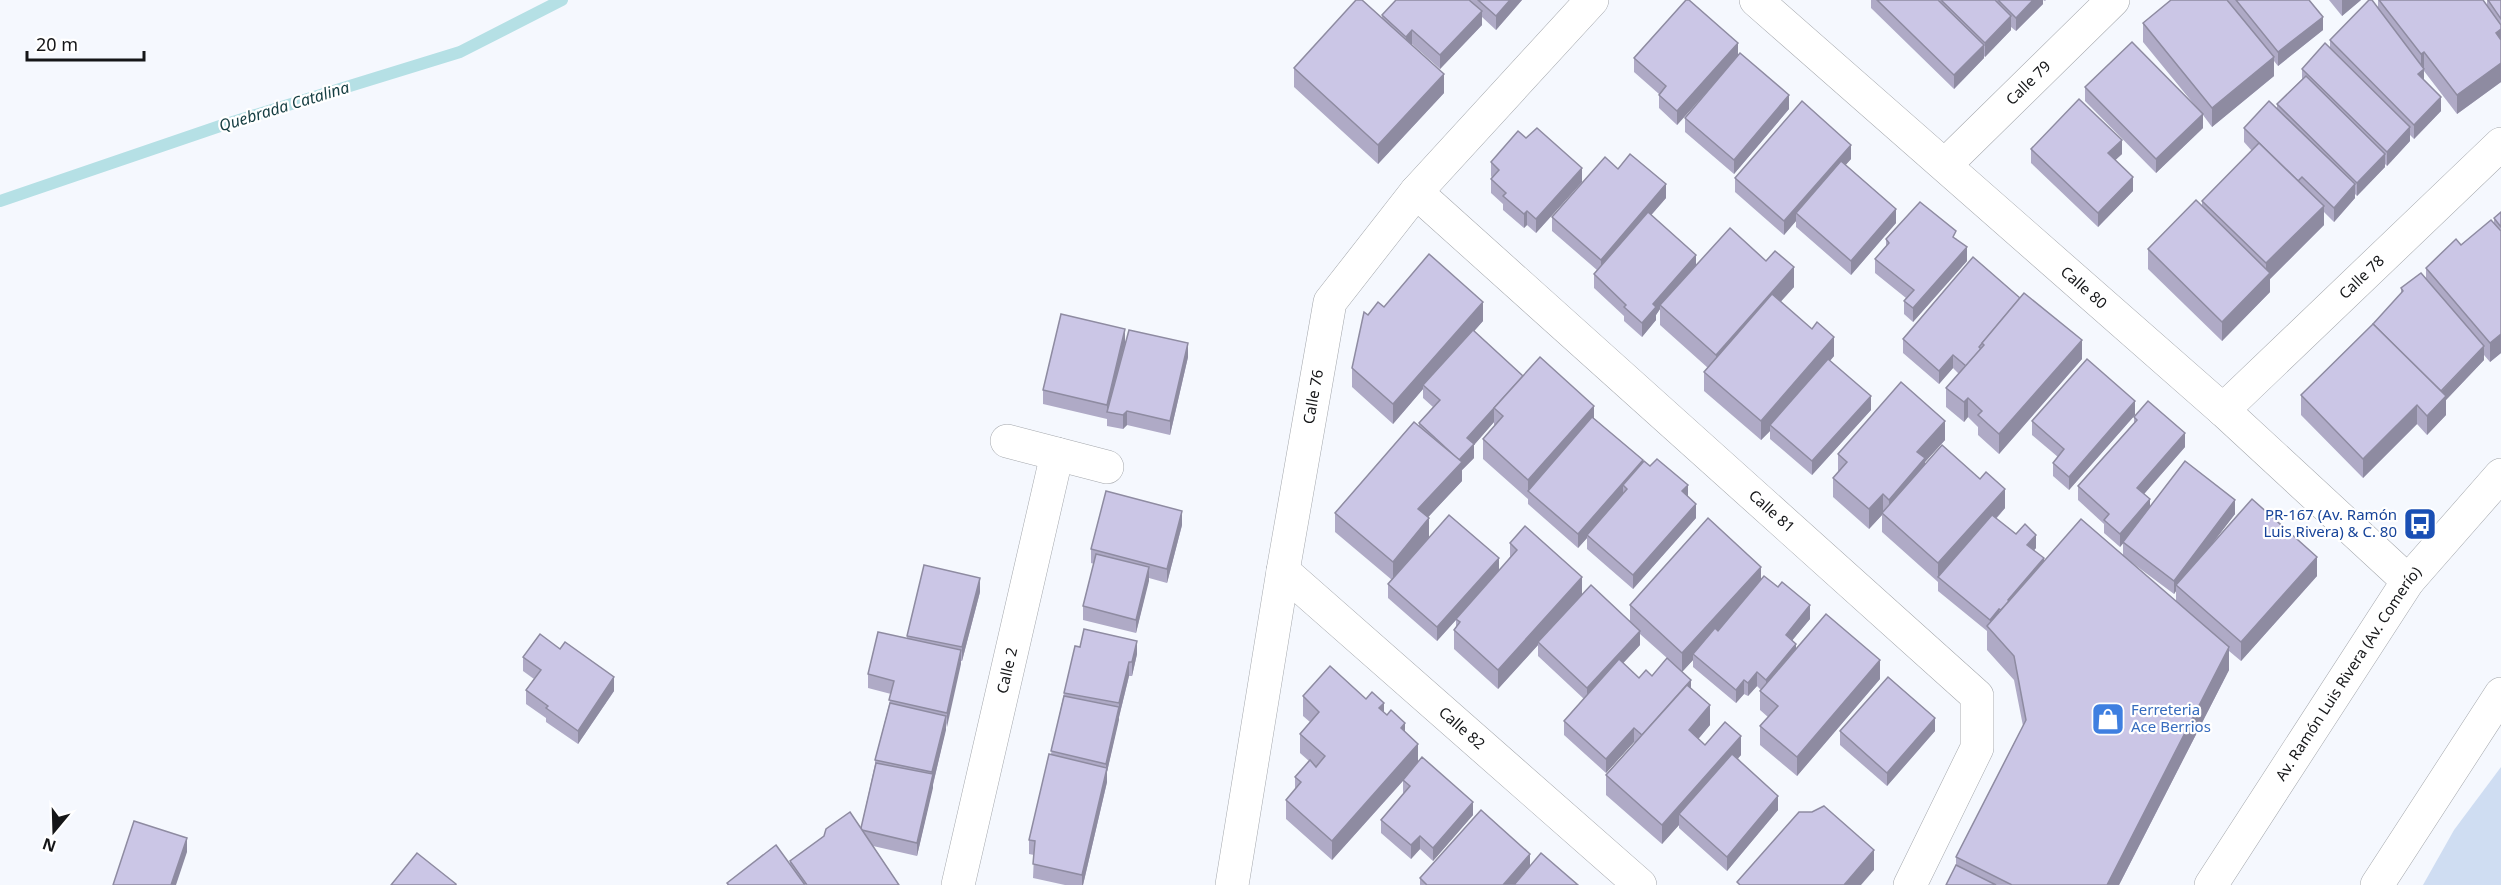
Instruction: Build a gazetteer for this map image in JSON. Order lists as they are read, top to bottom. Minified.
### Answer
{"streets":{"street":["Calle 79","Calle 78","Calle 80","Calle 76","Calle 81","Calle 2","Av. Ramón Luis Rivera (Av. Comerío)","Calle 82"]},"crossings":[["Calle 79","Calle 80"],["Calle 78","Calle 80"],["Calle 80","Av. Ramón Luis Rivera (Av. Comerío)"],["Calle 76","Calle 81"],["Calle 76","Calle 82"]],"water":["Quebrada Catalina"],"places":{"bus stop":["PR-167 (Av. Ramón Luis Rivera) & C. 80"],"shop":["Ferreteria Ace Berrios"]},"scale_bar":"20 m","north":"bottom"}
